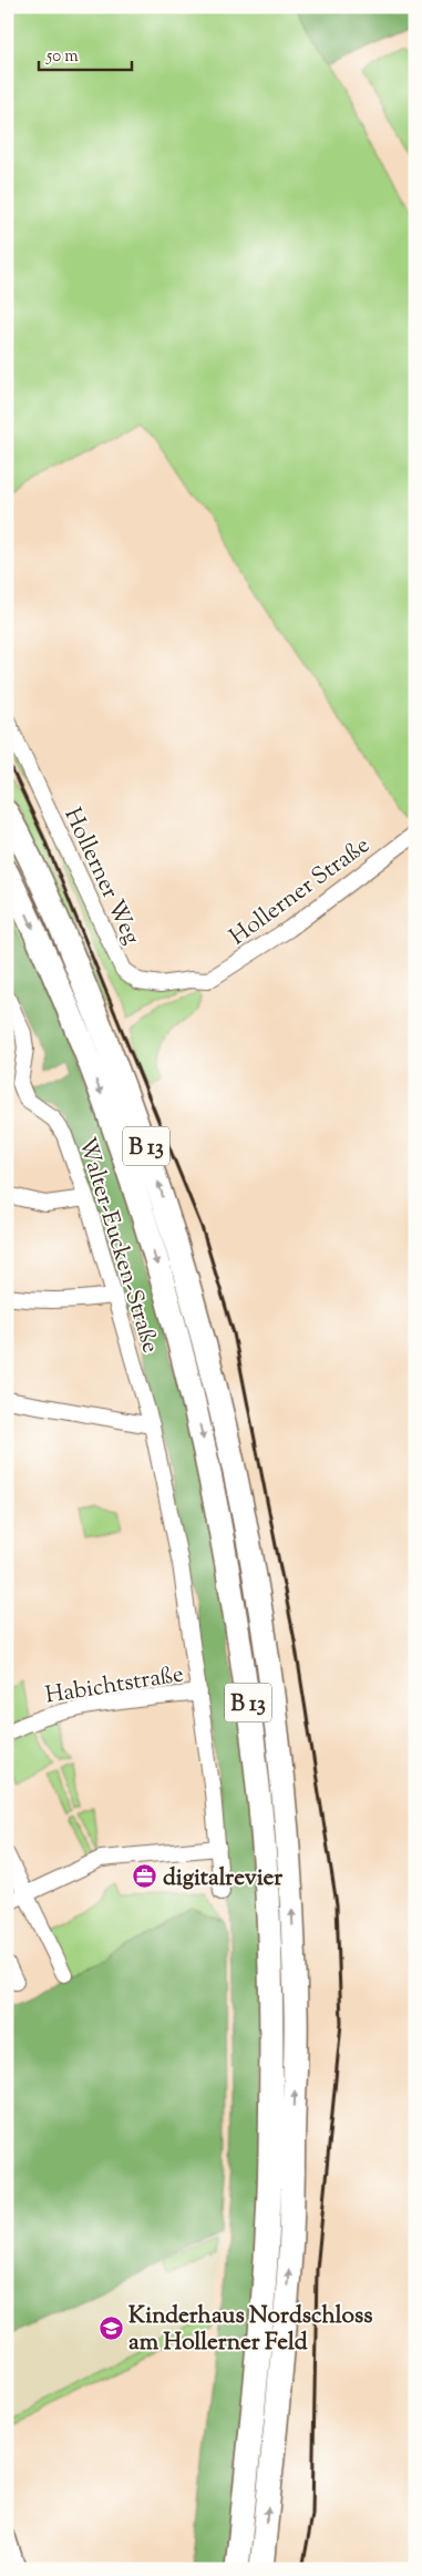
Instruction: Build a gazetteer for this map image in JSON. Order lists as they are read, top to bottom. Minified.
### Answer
{"streets":{"main road":["B 13"],"street":["Hollerner Weg","Hollerner Straße","Walter-Eucken-Straße","Habichtstraße"]},"crossings":[["Hollerner Weg","Hollerner Straße"],["Walter-Eucken-Straße","Habichtstraße"]],"places":{"office":["digitalrevier"],"school or university":["Kinderhaus Nordschloss am Hollerner Feld"]},"scale_bar":"50 m"}
